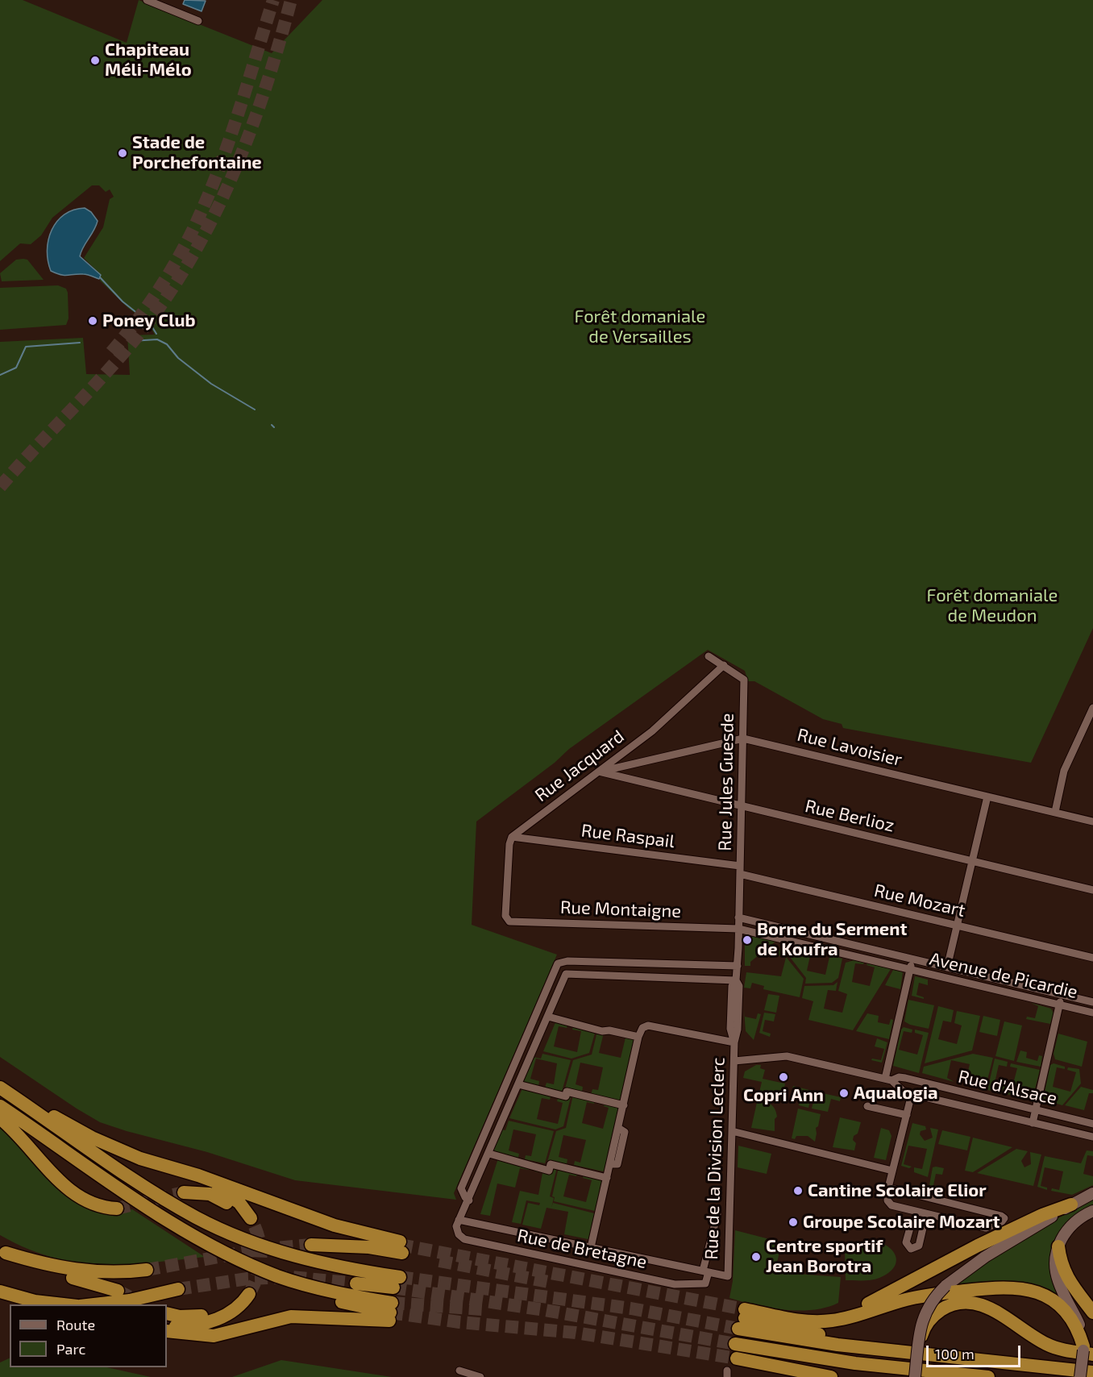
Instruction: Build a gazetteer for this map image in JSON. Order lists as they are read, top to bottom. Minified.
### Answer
{"streets":{"street":["Rue Lavoisier","Rue Jacquard","Rue Jules Guesde","Rue Berlioz","Rue Raspail","Rue Mozart","Rue Montaigne","Avenue de Picardie","Rue d'Alsace","Rue de la Division Leclerc","Rue de Bretagne"]},"crossings":[["Rue Lavoisier","Rue Jacquard"],["Rue Lavoisier","Rue Jules Guesde"],["Rue Lavoisier","Rue Berlioz"],["Rue Jacquard","Rue Jules Guesde"],["Rue Jacquard","Rue Berlioz"],["Rue Jacquard","Rue Raspail"],["Rue Jacquard","Rue Montaigne"],["Rue Jules Guesde","Rue Berlioz"],["Rue Jules Guesde","Rue Raspail"],["Rue Jules Guesde","Rue Mozart"],["Rue Jules Guesde","Rue Montaigne"],["Rue Jules Guesde","Avenue de Picardie"],["Rue Jules Guesde","Rue de la Division Leclerc"],["Rue Raspail","Rue Mozart"],["Rue Raspail","Rue Montaigne"],["Rue Montaigne","Avenue de Picardie"],["Rue Montaigne","Rue de la Division Leclerc"],["Avenue de Picardie","Rue de la Division Leclerc"],["Rue d'Alsace","Rue de la Division Leclerc"],["Rue de la Division Leclerc","Rue de Bretagne"]],"parks":["Forêt domaniale de Versailles","Forêt domaniale de Meudon"],"places":["Chapiteau Méli-Mélo","Stade de Porchefontaine","Poney Club","Borne du Serment de Koufra","Copri Ann","Aqualogia","Cantine Scolaire Elior","Groupe Scolaire Mozart","Centre sportif Jean Borotra"],"legend":["Route","Parc"],"scale_bar":"100 m"}
